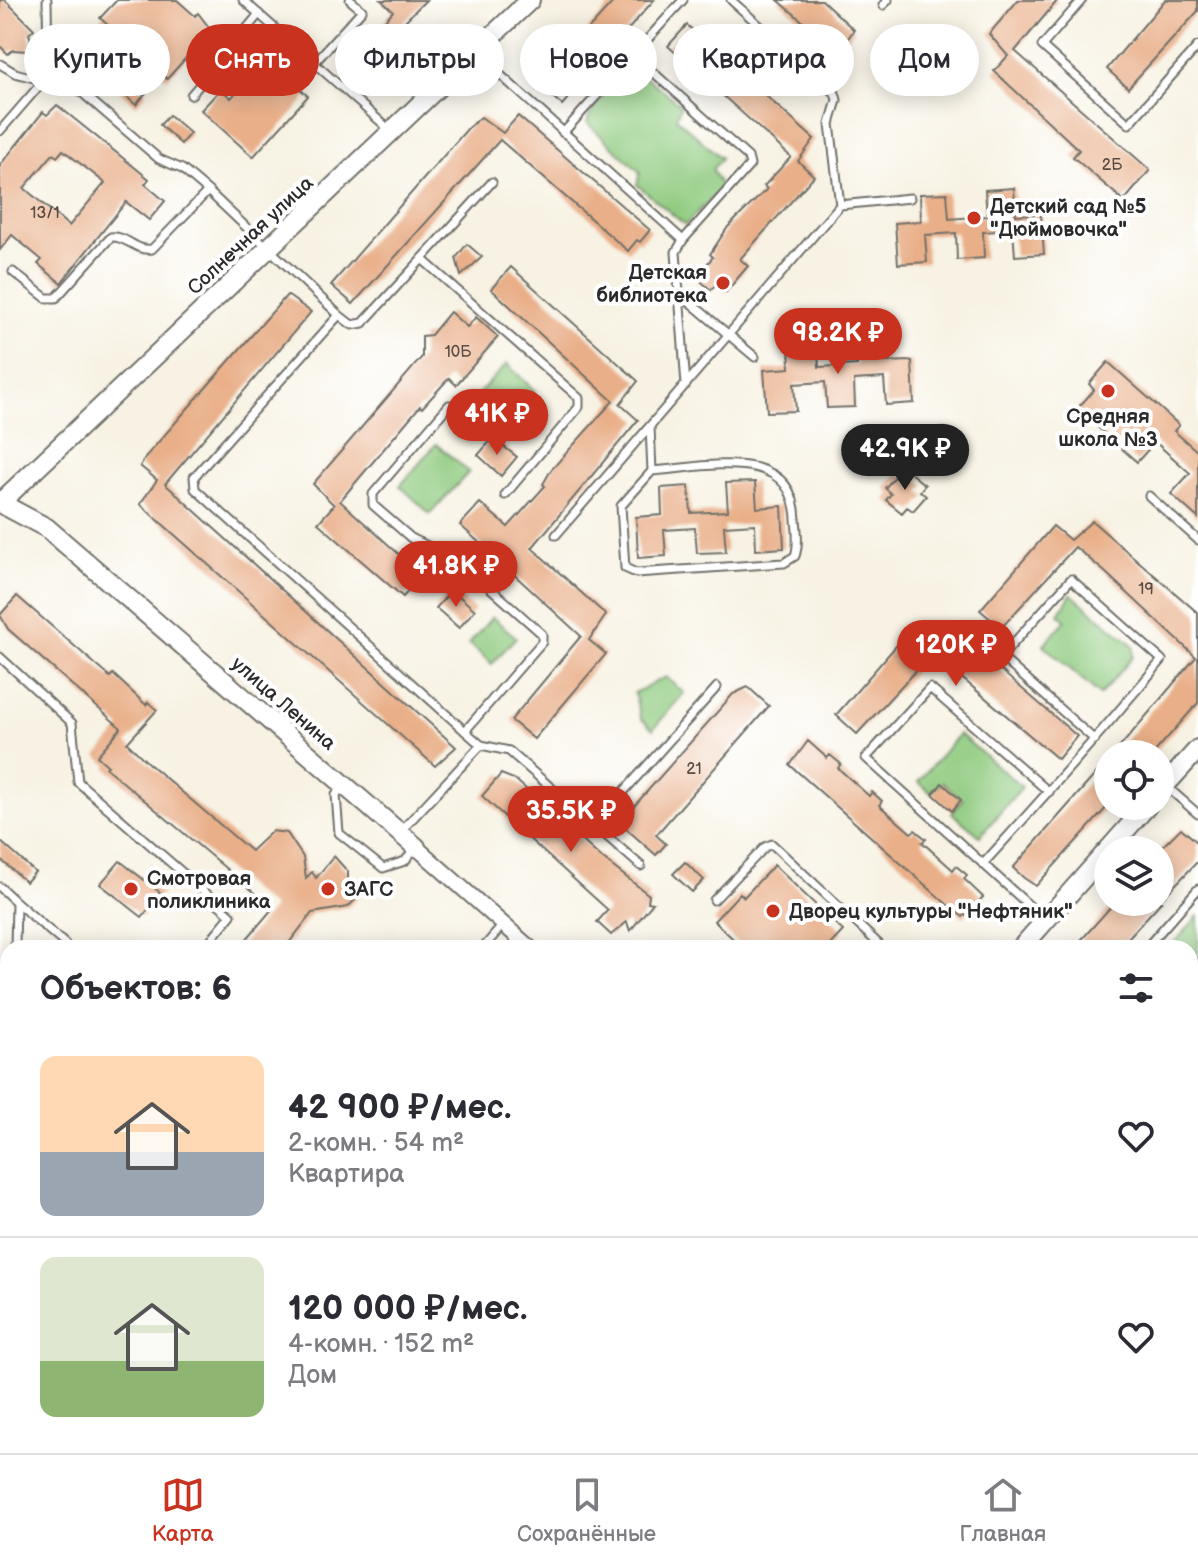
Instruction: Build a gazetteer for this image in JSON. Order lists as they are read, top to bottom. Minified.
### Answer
{"streets":{"street":["Солнечная улица","улица Ленина"]},"crossings":[["Солнечная улица","улица Ленина"]],"places":["Детский сад №5 \"Дюймовочка\"","Детская библиотека","Средняя школа №3","Смотровая поликлиника","ЗАГС","Дворец культуры \"Нефтяник\""],"house_numbers":["2Б","13/1","10Б","19","21"],"page":{"chip":["Купить","Снять","Фильтры","Новое","Квартира","Дом"],"price":["98.2K ₽","41K ₽","42.9K ₽","41.8K ₽","120K ₽","35.5K ₽"],"heading":"Объектов: 6","list":[{"name":"42 900 ₽/мес.","note":"2-комн. · 54 m² · Квартира"},{"name":"120 000 ₽/мес.","note":"4-комн. · 152 m² · Дом"}],"tabs":["Карта","Сохранённые","Главная"]}}
